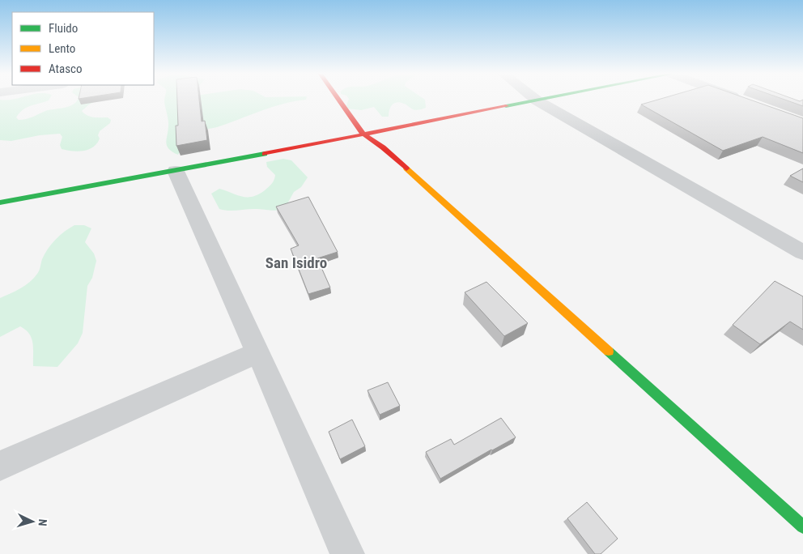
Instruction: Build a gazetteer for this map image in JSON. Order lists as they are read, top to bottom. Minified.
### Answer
{"districts":["San Isidro"],"legend":["Fluido","Lento","Atasco"],"north":"right"}
